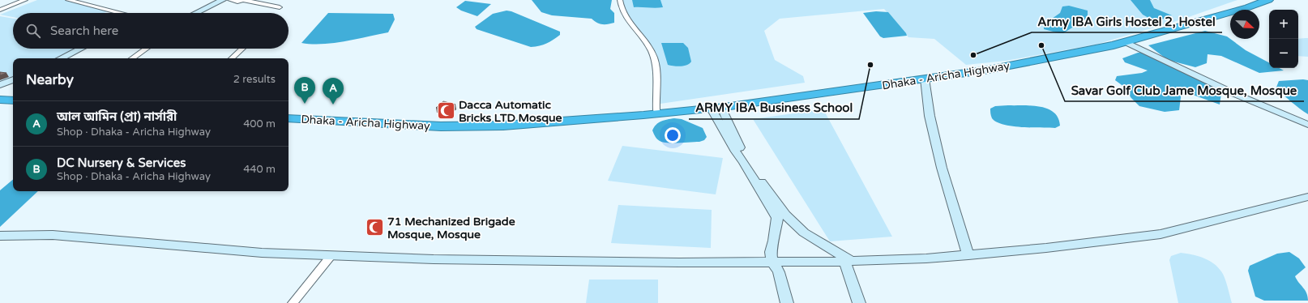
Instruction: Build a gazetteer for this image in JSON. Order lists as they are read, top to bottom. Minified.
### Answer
{"streets":{"highway":["Dhaka - Aricha Highway"]},"places":{"other":["Savar Golf Club Jame Mosque, Mosque","Army IBA Girls Hostel 2, Hostel","ARMY IBA Business School"],"mosque":["Dacca Automatic Bricks LTD Mosque","71 Mechanized Brigade Mosque, Mosque"]},"north":"bottom right","page":{"map_buttons":["+","−"],"search":"Search here","heading":["Nearby","2 results"],"pins":["B","A"],"list":[{"mark":"A","name":"আল আমিন (প্রা) নার্সারী","note":"Shop · Dhaka - Aricha Highway","value":"400 m"},{"mark":"B","name":"DC Nursery & Services","note":"Shop · Dhaka - Aricha Highway","value":"440 m"}]}}
